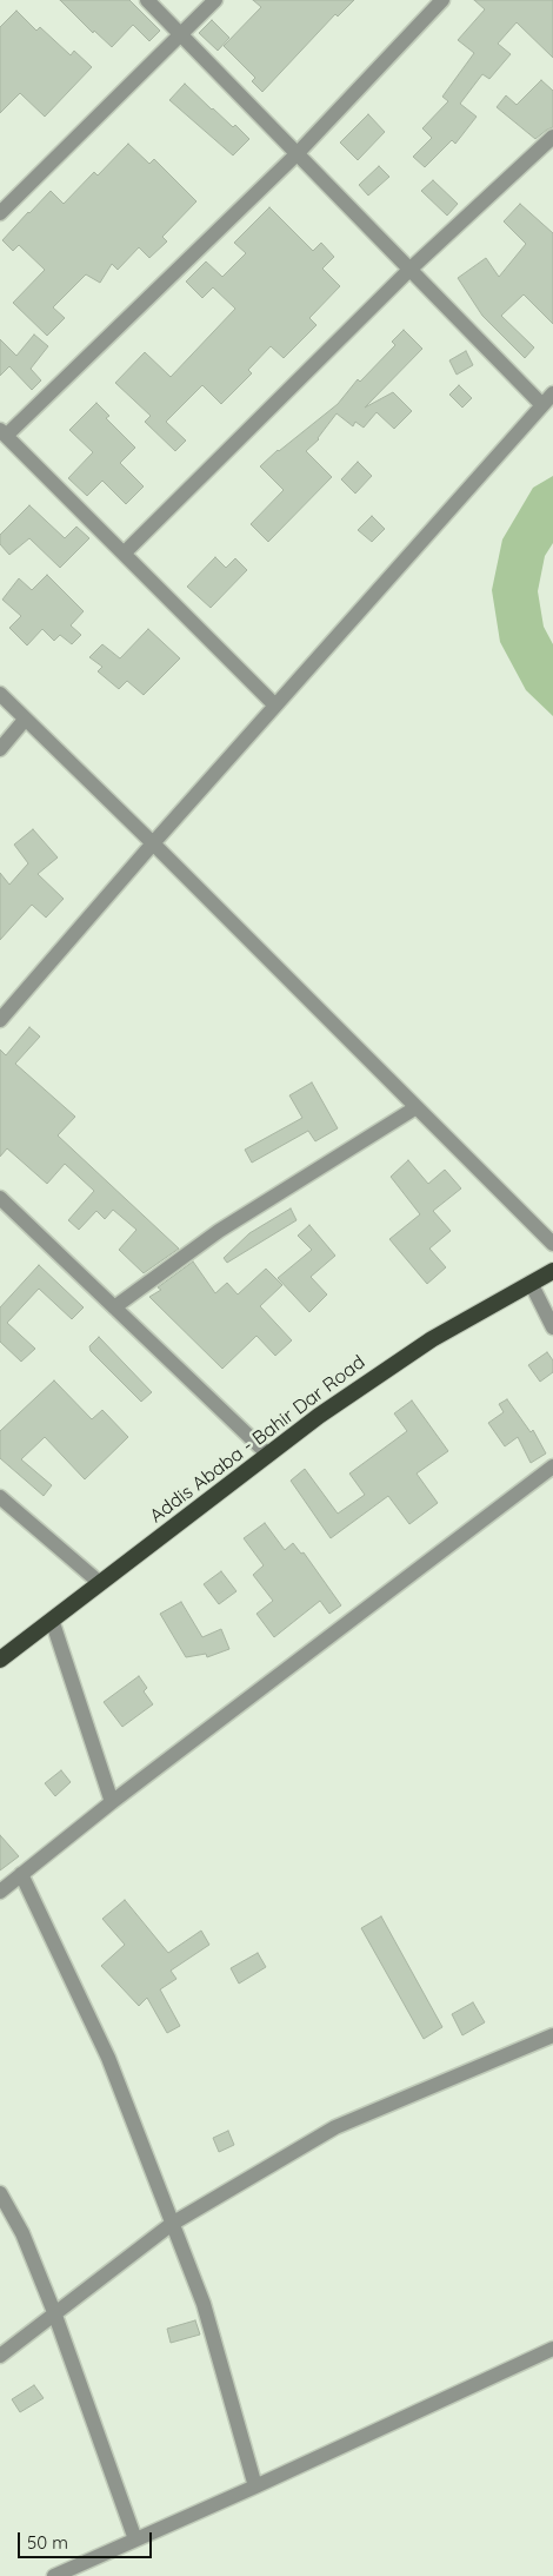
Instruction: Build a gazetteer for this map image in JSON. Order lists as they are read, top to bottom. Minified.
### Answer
{"streets":{"highway":["Addis Ababa - Bahir Dar Road"]},"scale_bar":"50 m"}
